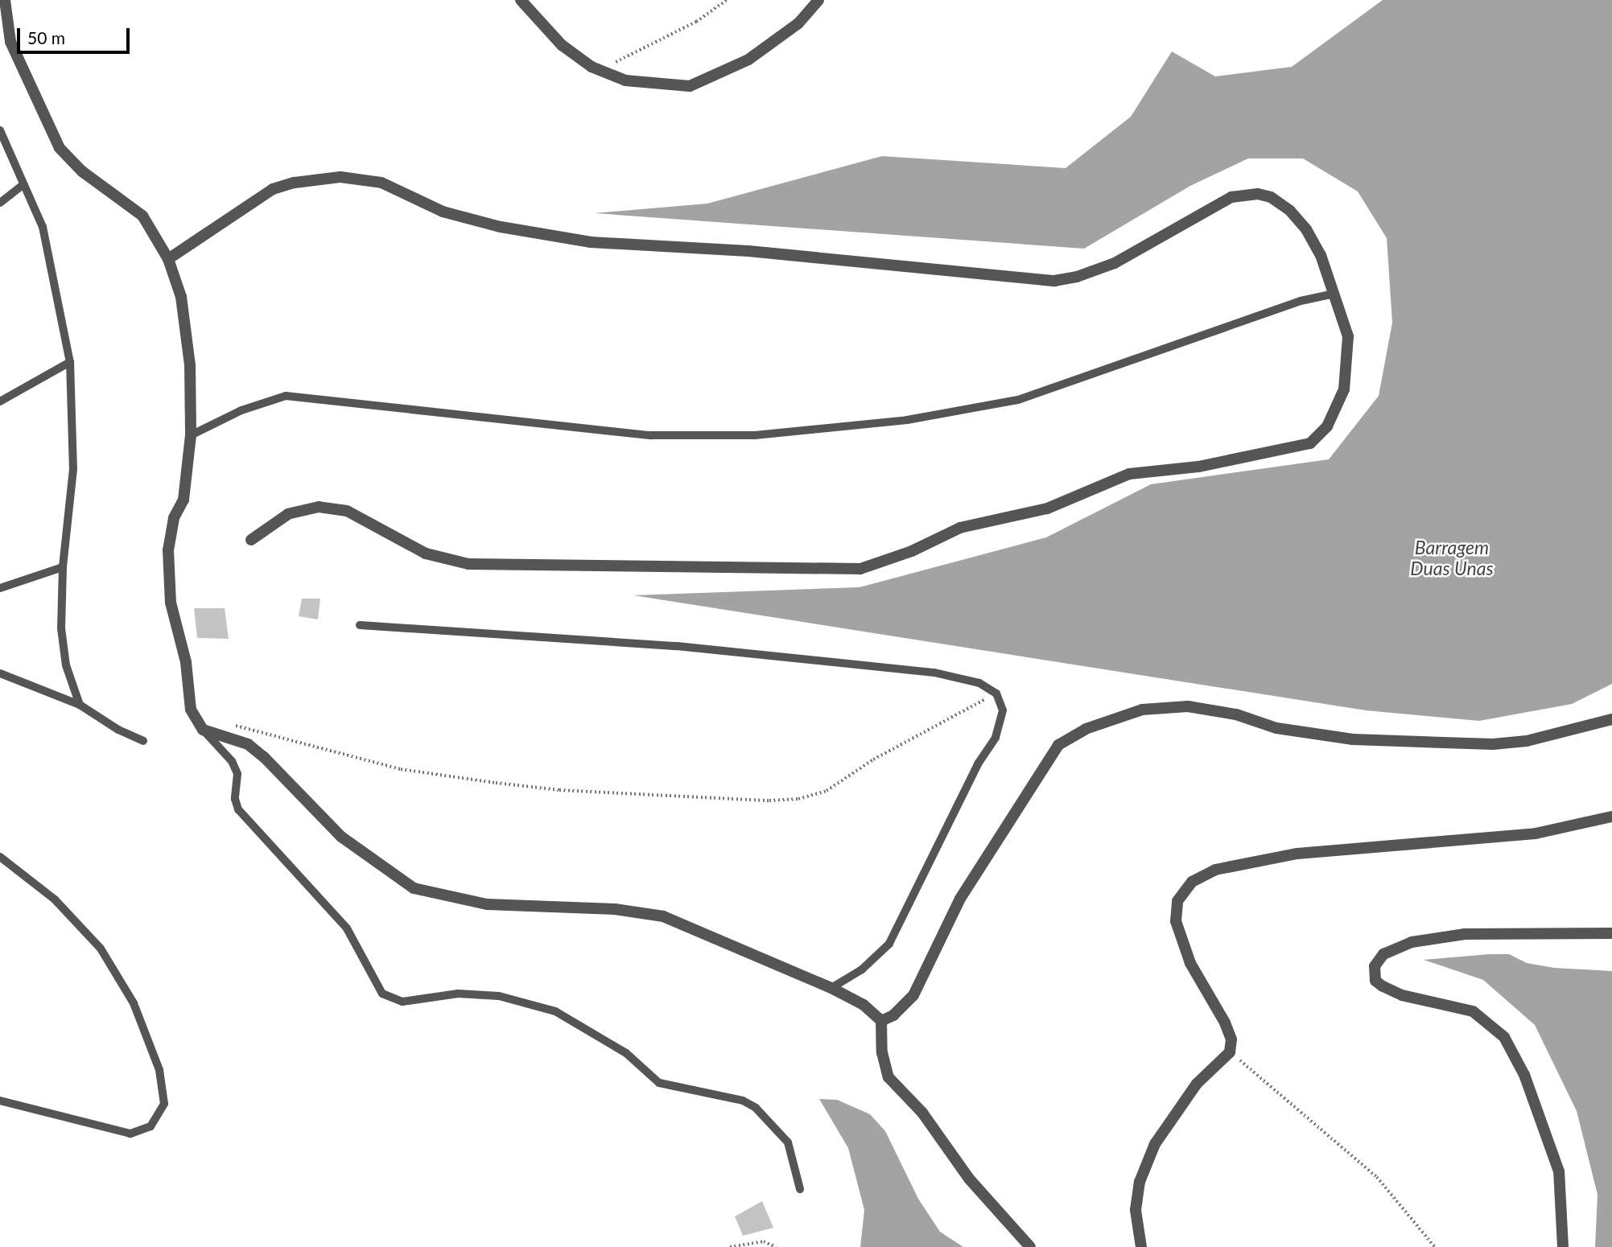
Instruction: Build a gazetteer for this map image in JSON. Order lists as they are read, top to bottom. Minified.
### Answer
{"water":["Barragem Duas Unas"],"scale_bar":"50 m"}
